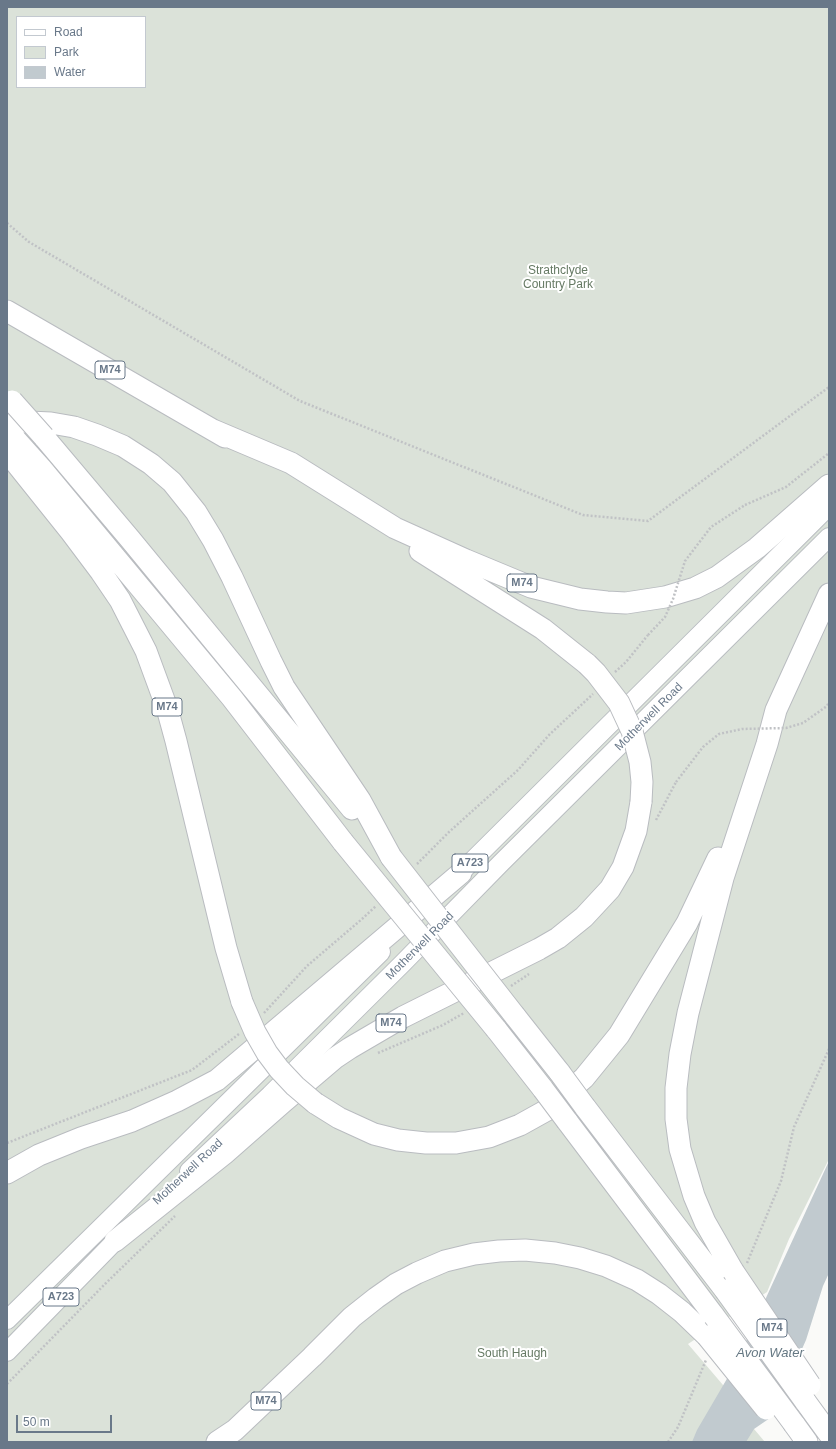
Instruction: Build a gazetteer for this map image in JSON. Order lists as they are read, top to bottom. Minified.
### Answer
{"streets":{"highway":["M74"],"main road":["Motherwell Road","A723"]},"crossings":[["M74","Motherwell Road"]],"water":["Avon Water"],"parks":["Strathclyde Country Park","South Haugh"],"legend":["Road","Park","Water"],"scale_bar":"50 m"}
